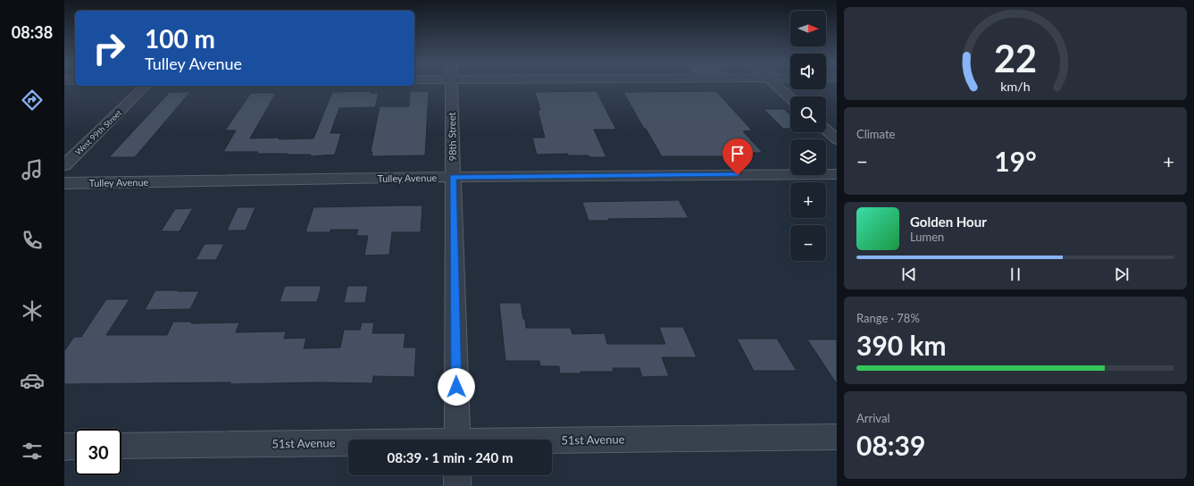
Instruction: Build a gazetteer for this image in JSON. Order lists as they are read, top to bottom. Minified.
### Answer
{"streets":{"street":["West 99th Street","98th Street","Tulley Avenue","51st Avenue"]},"crossings":[["98th Street","Tulley Avenue"]],"north":"right","page":{"tabs":"08:38","map_buttons":["+","−"],"turn":["100 m","Tulley Avenue"],"tile":["Climate",["Range · 78%","390 km"],["Arrival","08:39"]],"heat":["−","19°","+"],"song":["Golden Hour","Lumen"],"limit":"30","trip":"08:39 · 1 min · 240 m","gauge":["22","km/h"]}}
